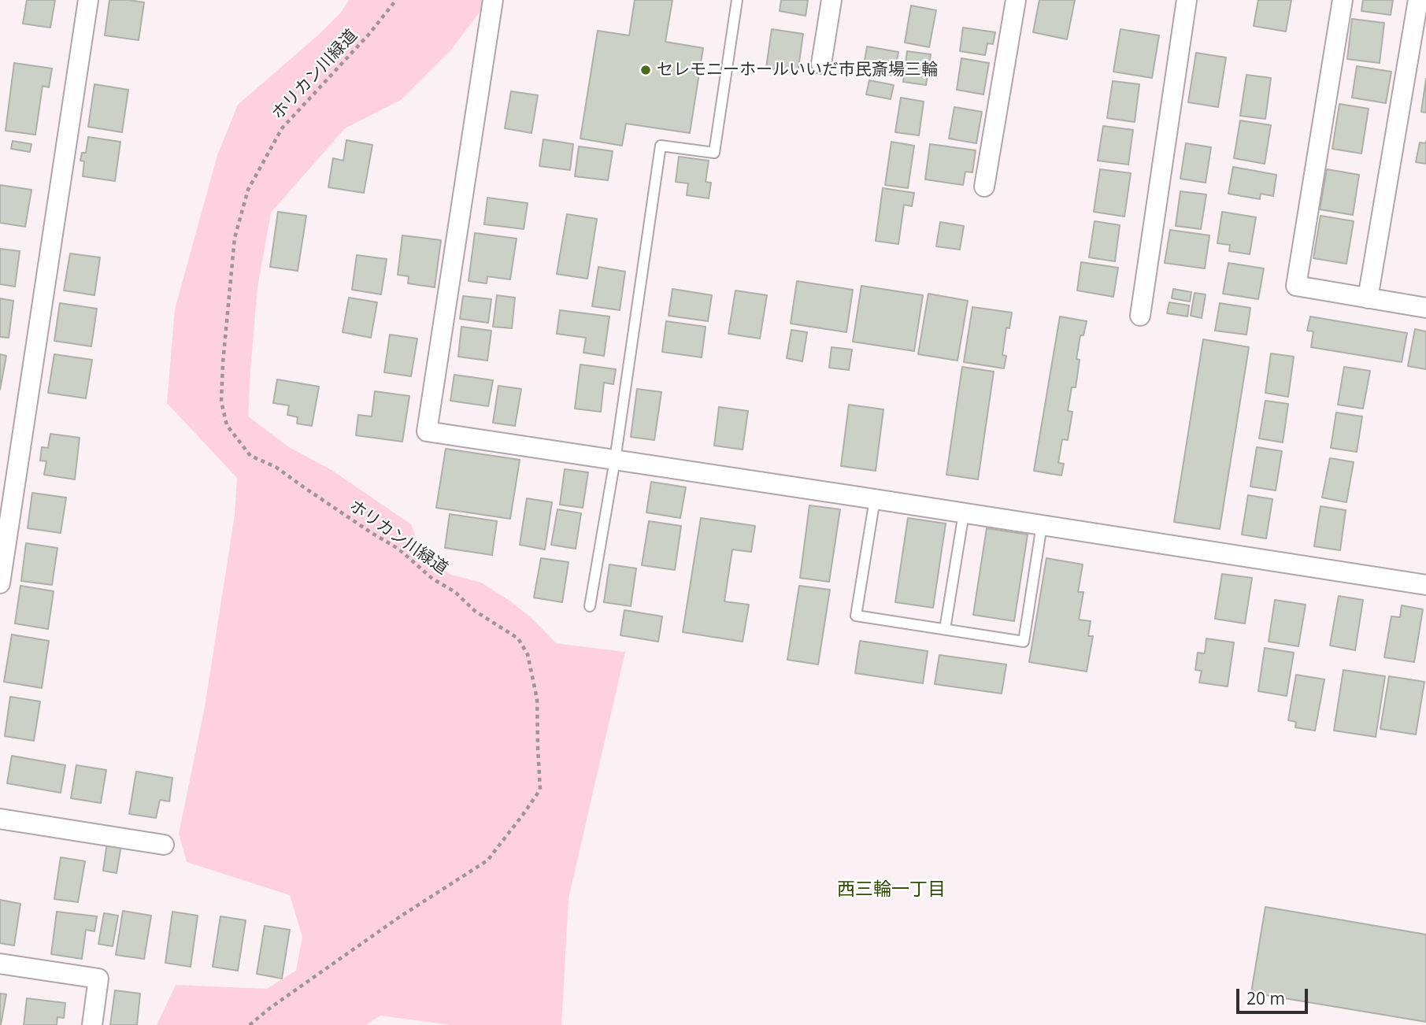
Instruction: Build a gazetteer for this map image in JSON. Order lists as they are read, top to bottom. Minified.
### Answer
{"streets":{"path":["ホリカン川緑道"]},"districts":["西三輪一丁目"],"places":["セレモニーホールいいだ市民斎場三輪"],"scale_bar":"20 m"}
